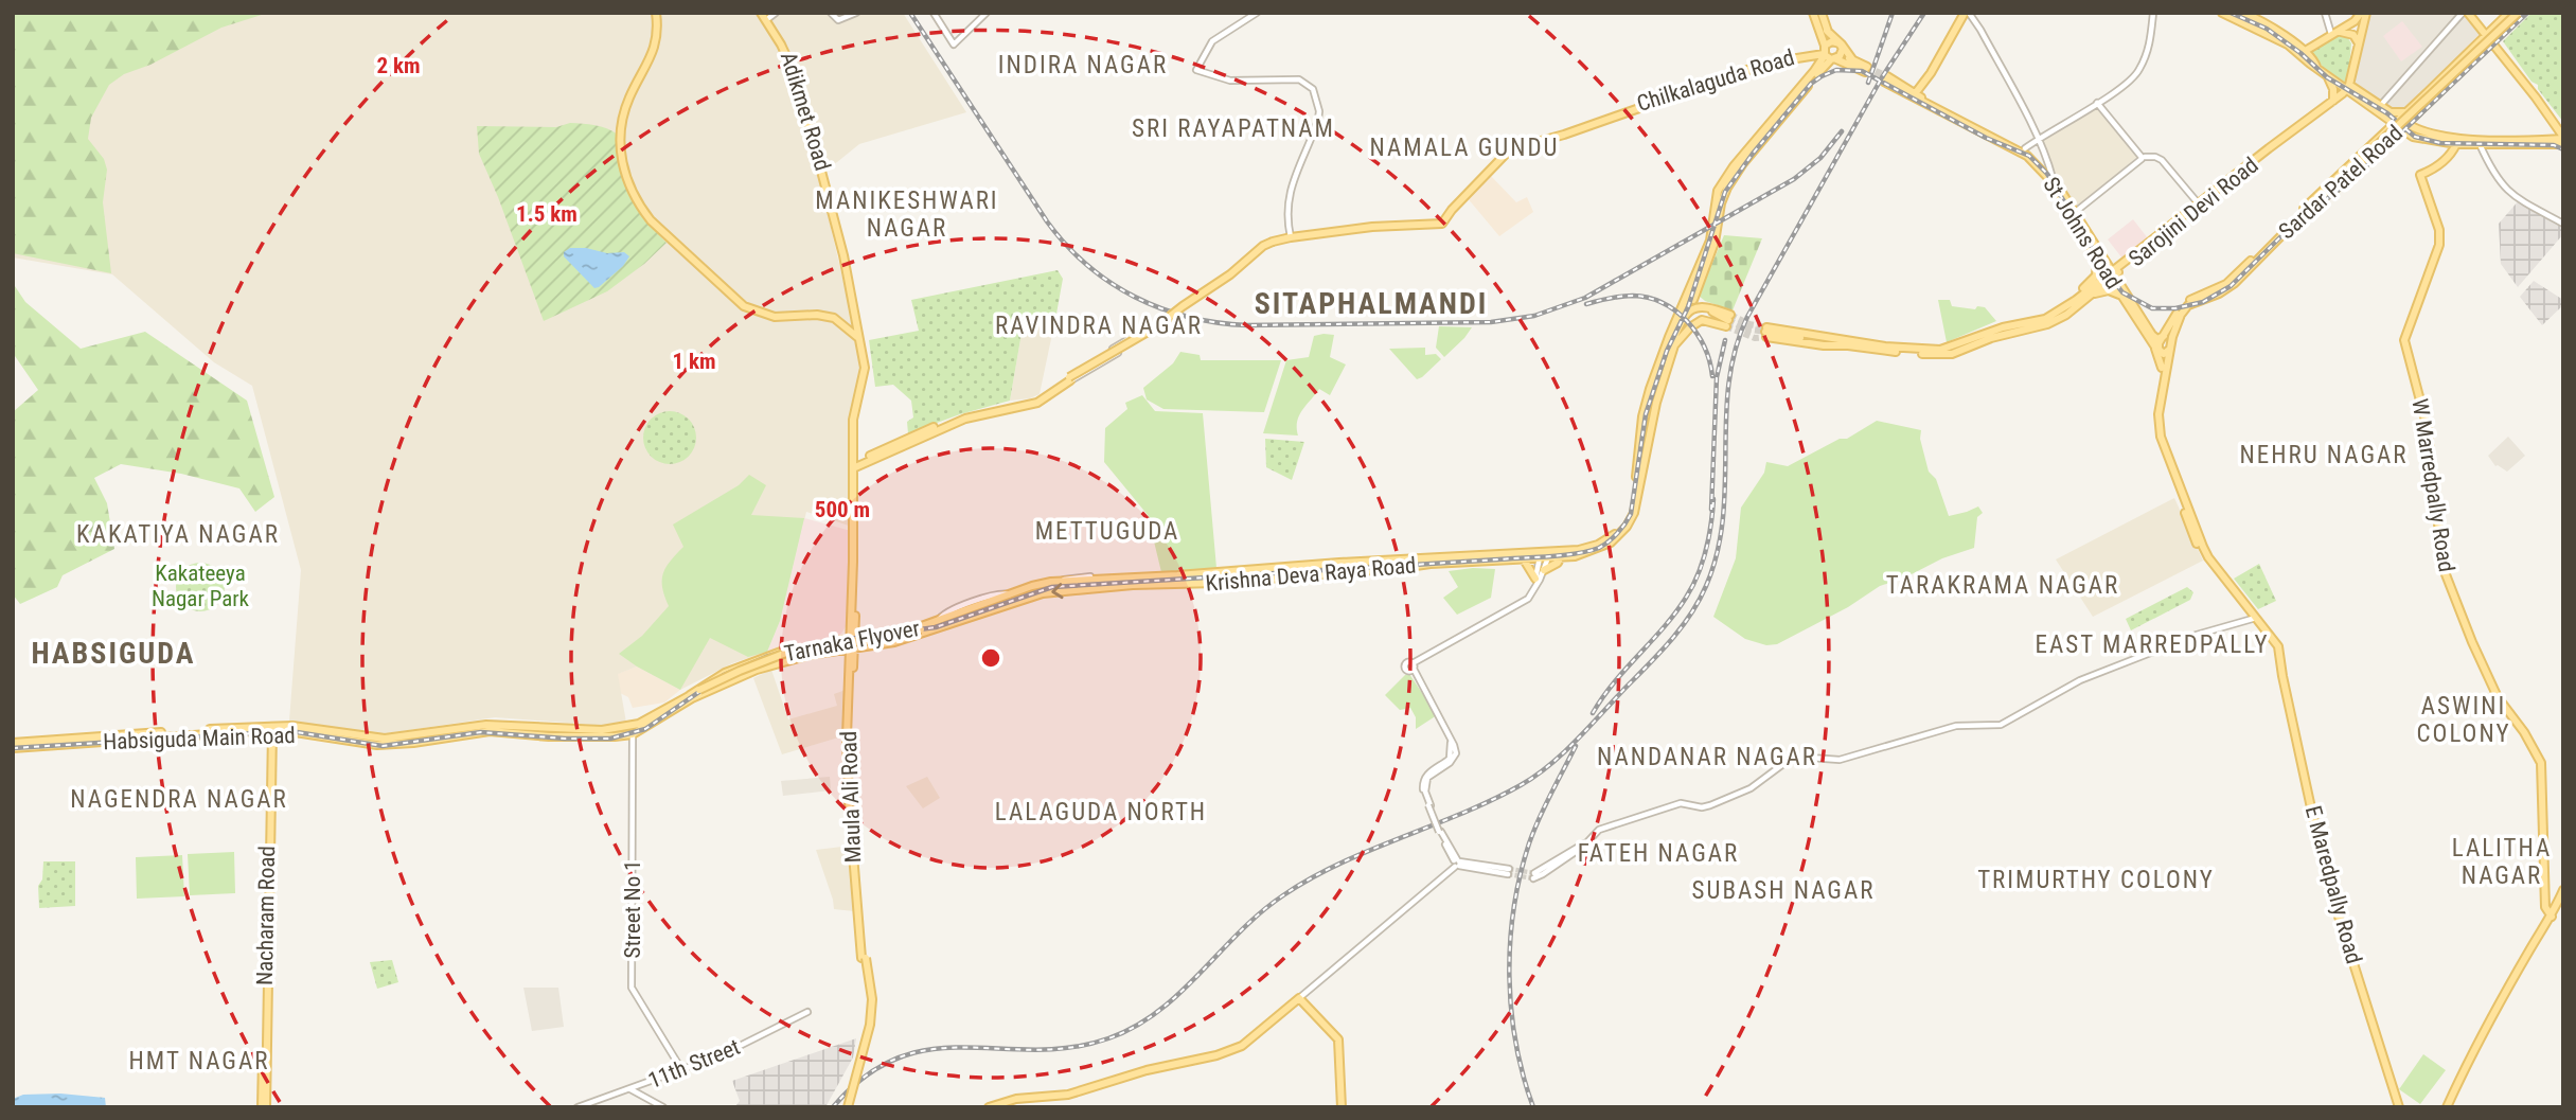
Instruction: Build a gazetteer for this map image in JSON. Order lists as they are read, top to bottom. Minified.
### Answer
{"streets":{"main road":["Chilkalaguda Road","Adikmet Road","Sardar Patel Road","Sarojini Devi Road","St Johns Road","W Marredpally Road","Krishna Deva Raya Road","Tarnaka Flyover","Habsiguda Main Road","Maula Ali Road","E Maredpally Road","Nacharam Road"],"street":["Street No 1","11th Street"]},"crossings":[["Chilkalaguda Road","Krishna Deva Raya Road"],["Sardar Patel Road","St Johns Road"],["Sardar Patel Road","E Maredpally Road"],["Sarojini Devi Road","St Johns Road"],["St Johns Road","E Maredpally Road"],["Krishna Deva Raya Road","Tarnaka Flyover"],["Krishna Deva Raya Road","Habsiguda Main Road"],["Krishna Deva Raya Road","Maula Ali Road"],["Tarnaka Flyover","Habsiguda Main Road"],["Habsiguda Main Road","Maula Ali Road"],["Habsiguda Main Road","Street No 1"],["Habsiguda Main Road","Nacharam Road"],["Street No 1","11th Street"]],"districts":["INDIRA NAGAR","SRI RAYAPATNAM","NAMALA GUNDU","MANIKESHWARI NAGAR","SITAPHALMANDI","RAVINDRA NAGAR","NEHRU NAGAR","METTUGUDA","KAKATIYA NAGAR","TARAKRAMA NAGAR","EAST MARREDPALLY","HABSIGUDA","ASWINI COLONY","NANDANAR NAGAR","NAGENDRA NAGAR","LALAGUDA NORTH","LALITHA NAGAR","FATEH NAGAR","TRIMURTHY COLONY","SUBASH NAGAR","HMT NAGAR"],"parks":["Kakateeya Nagar Park"],"rings":["2 km","1.5 km","1 km","500 m"]}
